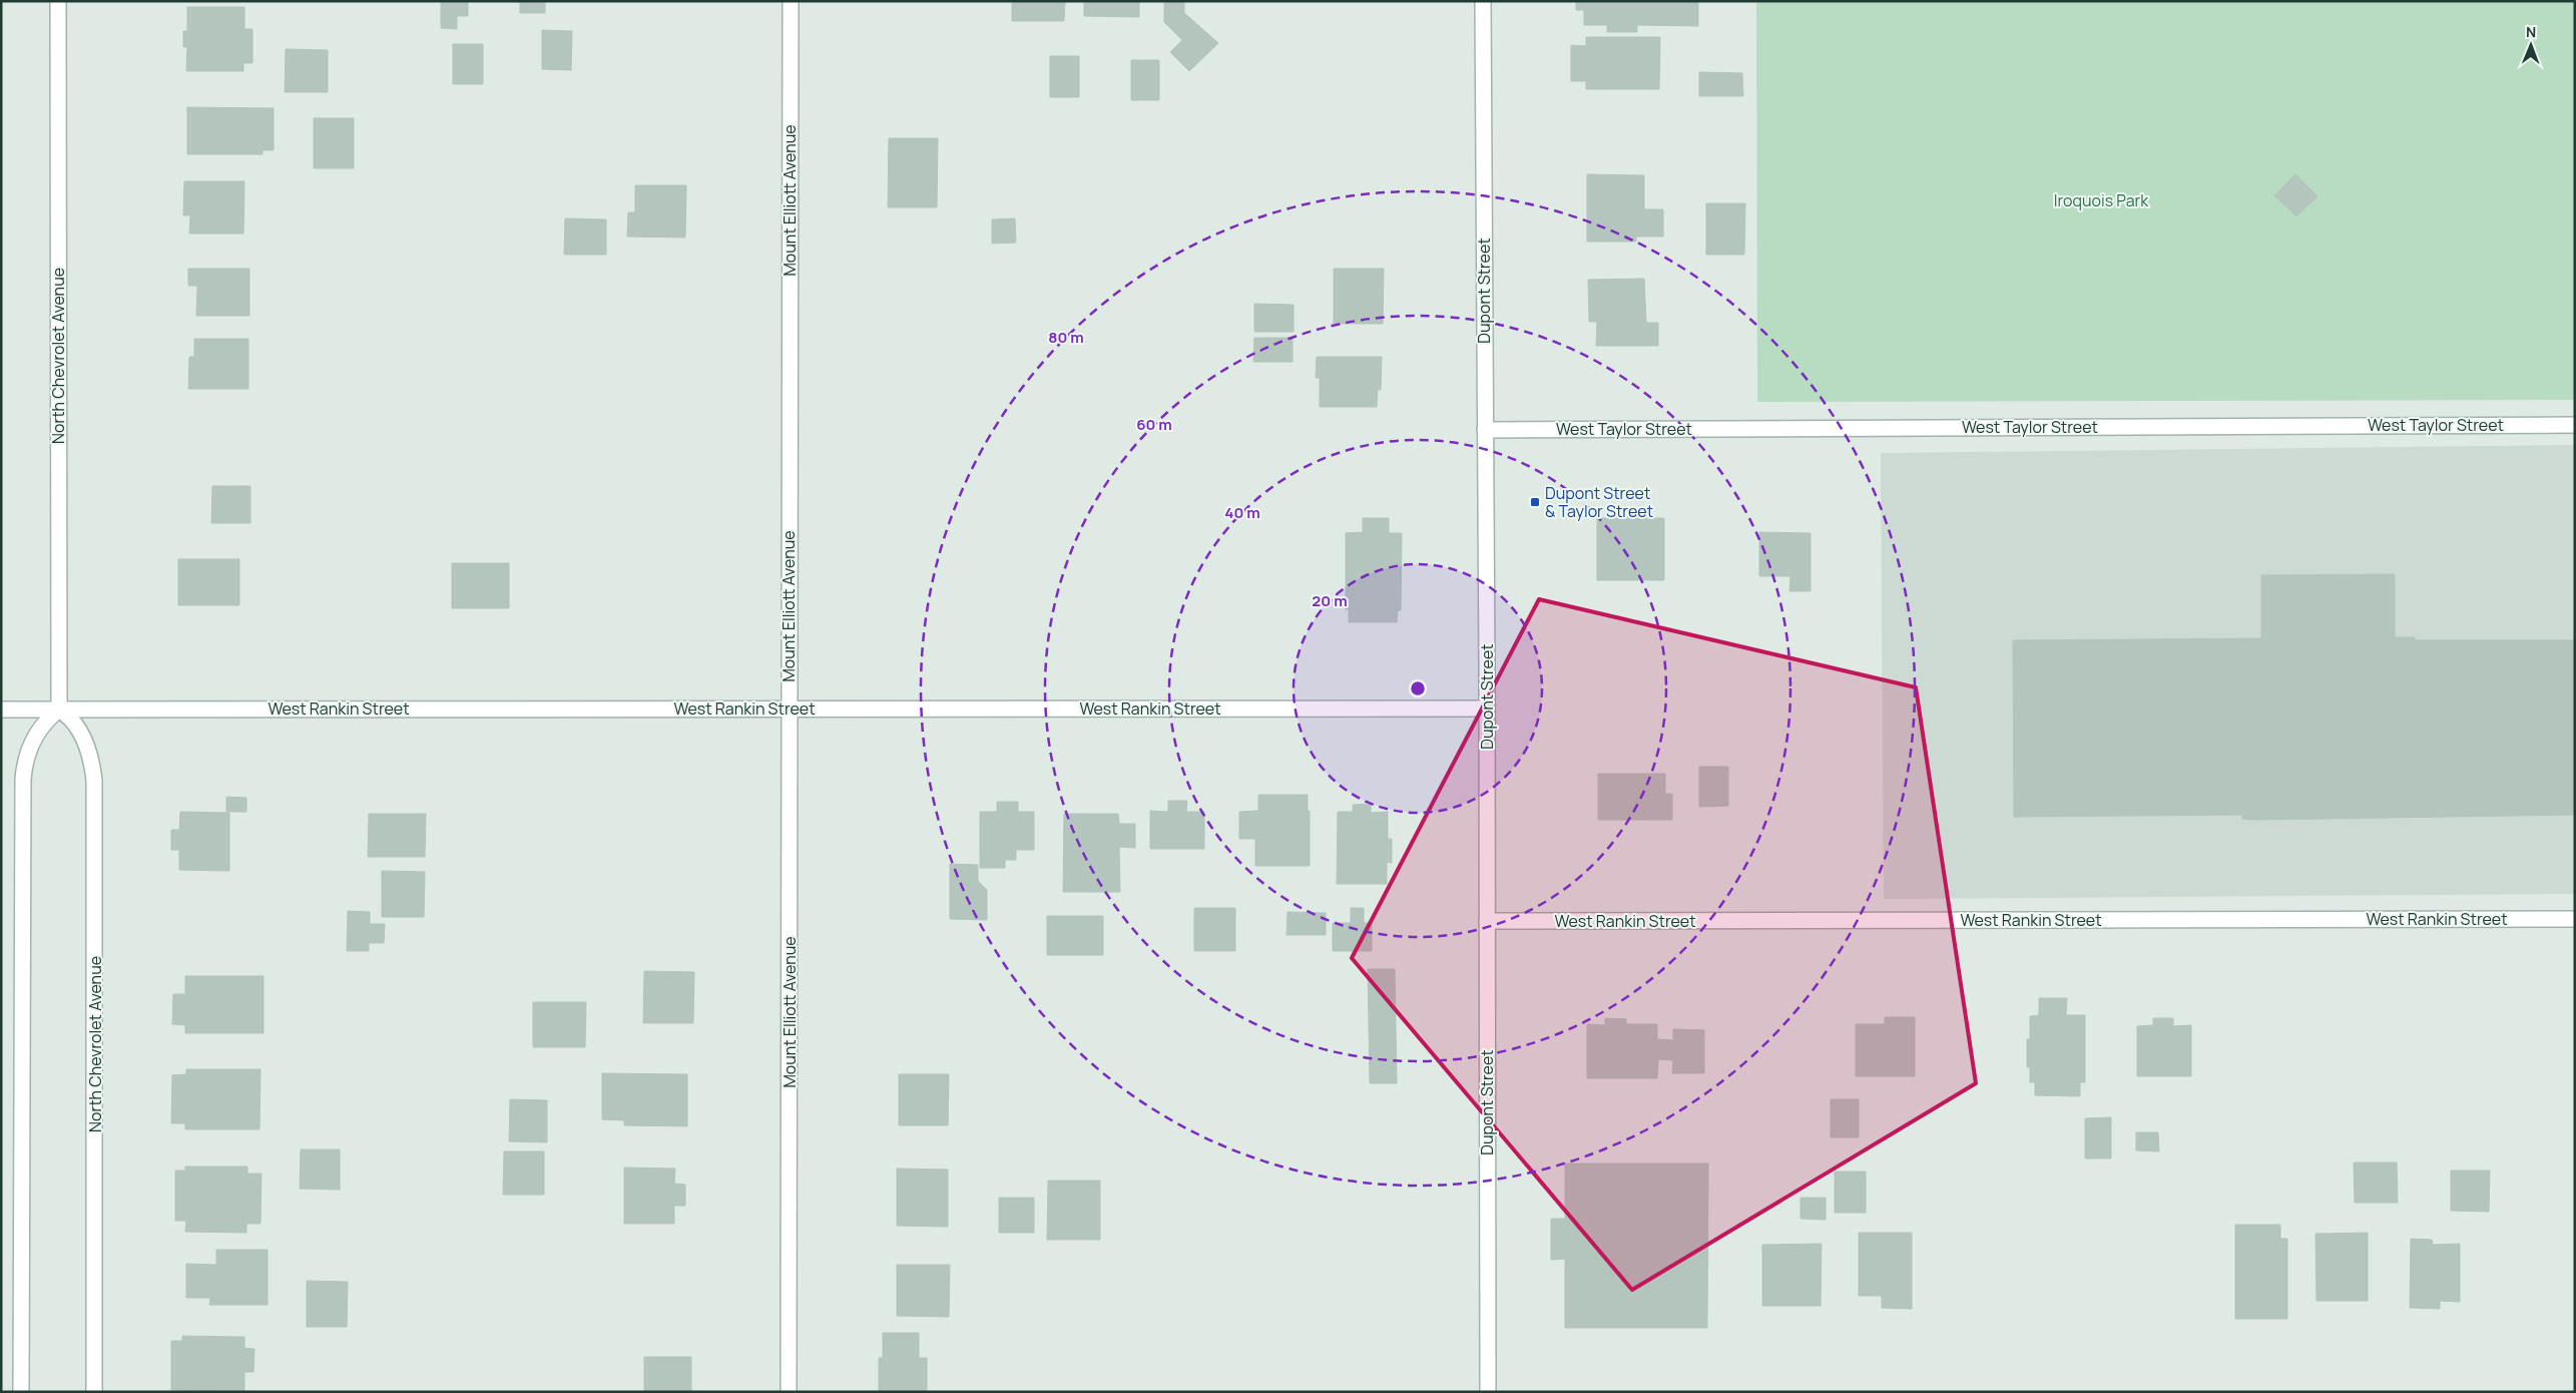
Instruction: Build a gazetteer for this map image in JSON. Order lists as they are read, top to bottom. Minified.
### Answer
{"streets":{"street":["Mount Elliott Avenue","Dupont Street","North Chevrolet Avenue","West Taylor Street","West Rankin Street"]},"crossings":[["Mount Elliott Avenue","West Rankin Street"],["Dupont Street","West Taylor Street"],["Dupont Street","West Rankin Street"],["North Chevrolet Avenue","West Rankin Street"]],"parks":["Iroquois Park"],"places":{"transit":["Dupont Street & Taylor Street"]},"north":"top","rings":["80 m","60 m","40 m","20 m"]}
